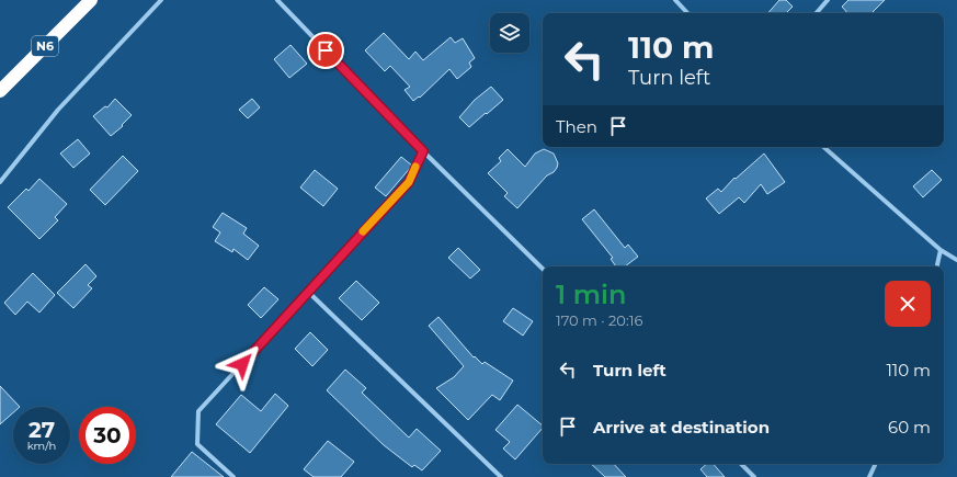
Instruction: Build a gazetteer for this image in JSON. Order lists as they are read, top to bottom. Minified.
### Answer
{"streets":{"highway":["N6"]},"page":{"turn":["110 m","Turn left"],"then":"Then","heading":["1 min","170 m · 20:16"],"list":[{"name":"Turn left","value":"110 m"},{"name":"Arrive at destination","value":"60 m"}],"speed":"27 km/h","limit":"30"}}
